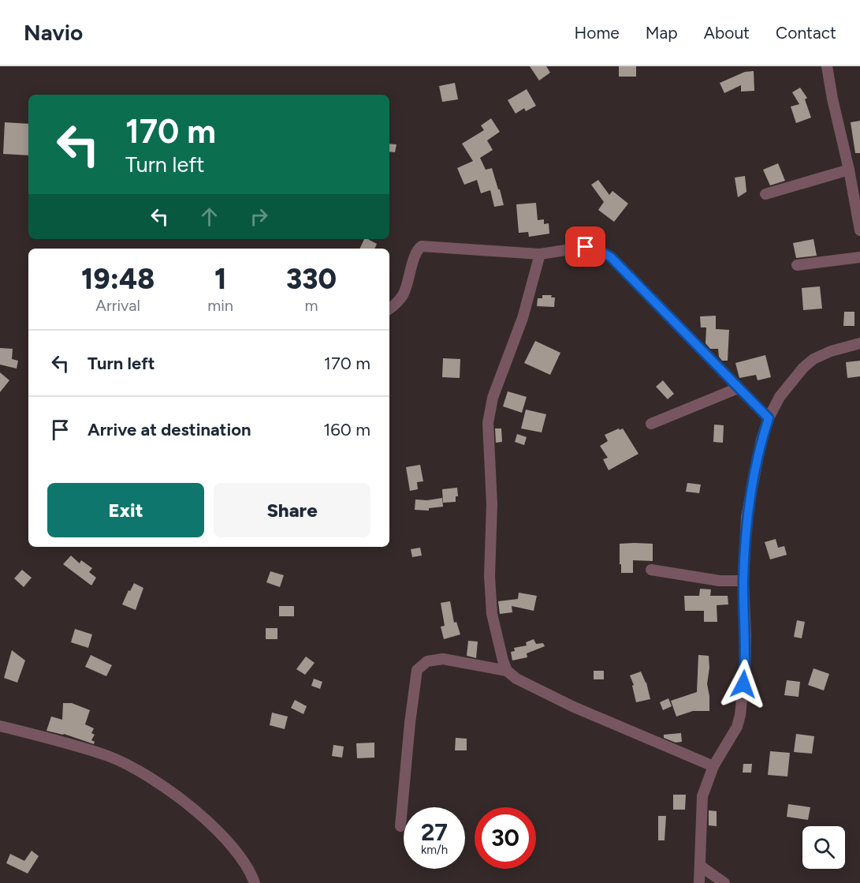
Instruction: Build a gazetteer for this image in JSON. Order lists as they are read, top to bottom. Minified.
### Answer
{"page":{"header":"Navio","nav":["Home","Map","About","Contact"],"turn":["170 m","Turn left"],"eta":["19:48","Arrival","1","min","330","m"],"list":[{"name":"Turn left","value":"170 m"},{"name":"Arrive at destination","value":"160 m"}],"buttons":["Exit","Share"],"speed":"27 km/h","limit":"30"}}
